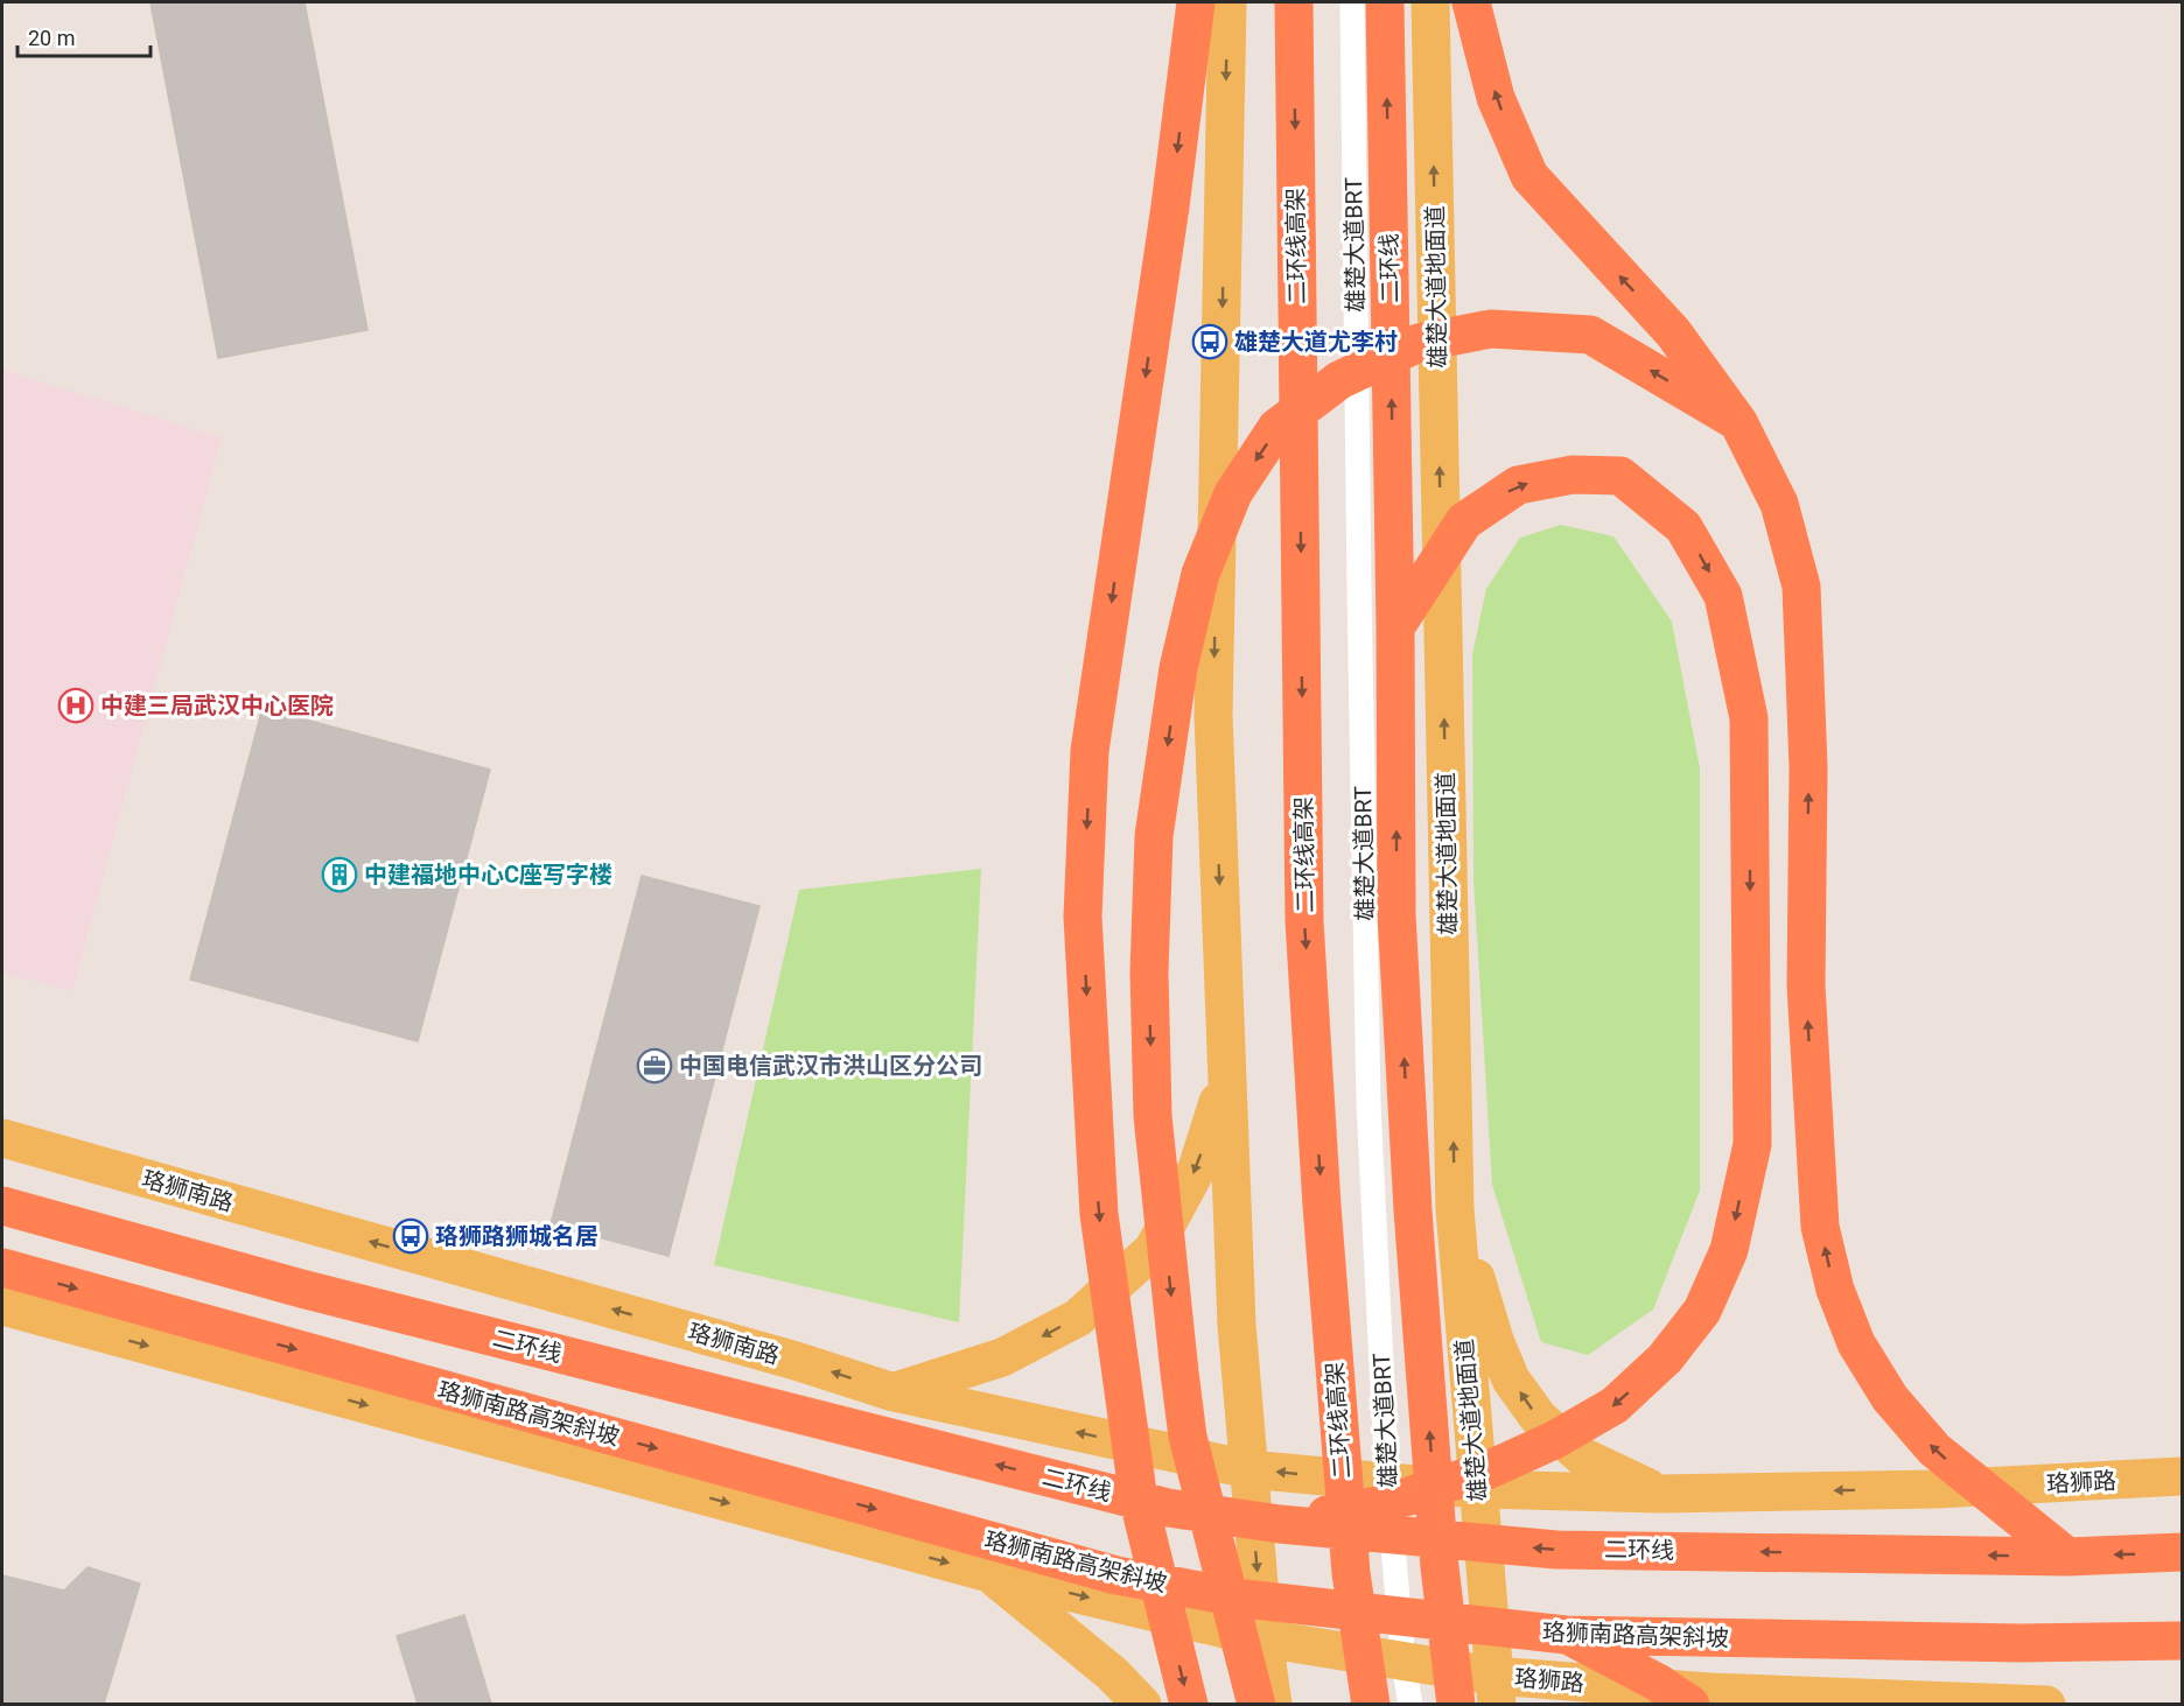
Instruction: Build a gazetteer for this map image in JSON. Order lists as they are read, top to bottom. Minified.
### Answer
{"streets":{"highway":["二环线高架","二环线","珞狮南路高架斜坡"],"main road":["雄楚大道地面道","珞狮南路","珞狮路"],"lane":["雄楚大道BRT"]},"crossings":[["雄楚大道BRT","珞狮南路"],["雄楚大道BRT","珞狮路"],["雄楚大道地面道","珞狮南路"],["雄楚大道地面道","珞狮路"],["珞狮南路","珞狮路"]],"one_way":["珞狮南路高架斜坡"],"places":{"bus stop":["雄楚大道尤李村","珞狮路狮城名居"],"hospital":["中建三局武汉中心医院"],"building":["中建福地中心C座写字楼"],"office":["中国电信武汉市洪山区分公司"]},"scale_bar":"20 m"}
